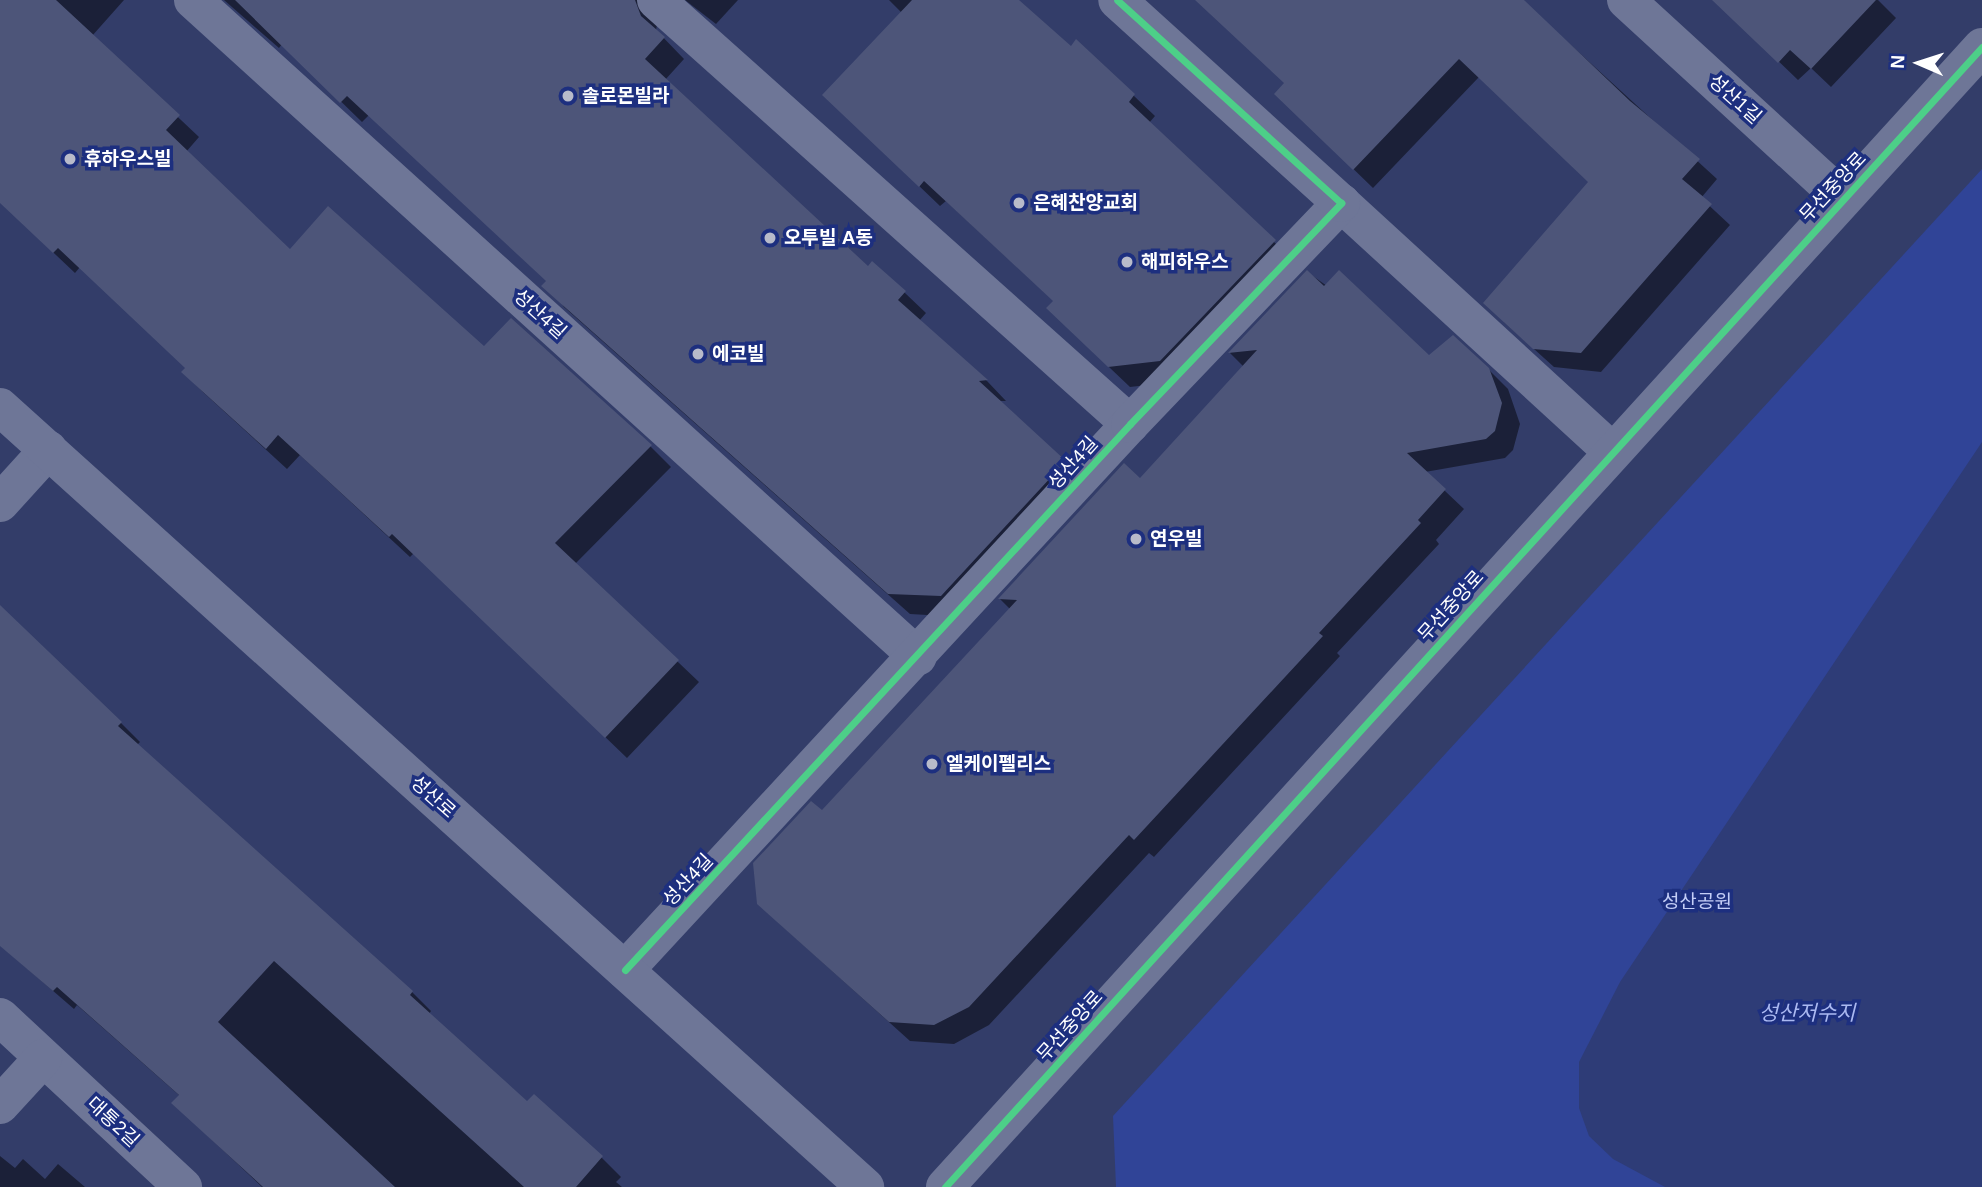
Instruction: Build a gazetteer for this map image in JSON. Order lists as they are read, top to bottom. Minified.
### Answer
{"streets":{"street":["성산1길","무선중앙로","성산4길","성산로","대통2길"]},"crossings":[["성산1길","무선중앙로"],["성산4길","성산로"]],"water":["성산저수지"],"parks":["성산공원"],"places":["솔로몬빌라","휴하우스빌","은혜찬양교회","오투빌 A동","해피하우스","에코빌","연우빌","엘케이펠리스"],"north":"left"}
